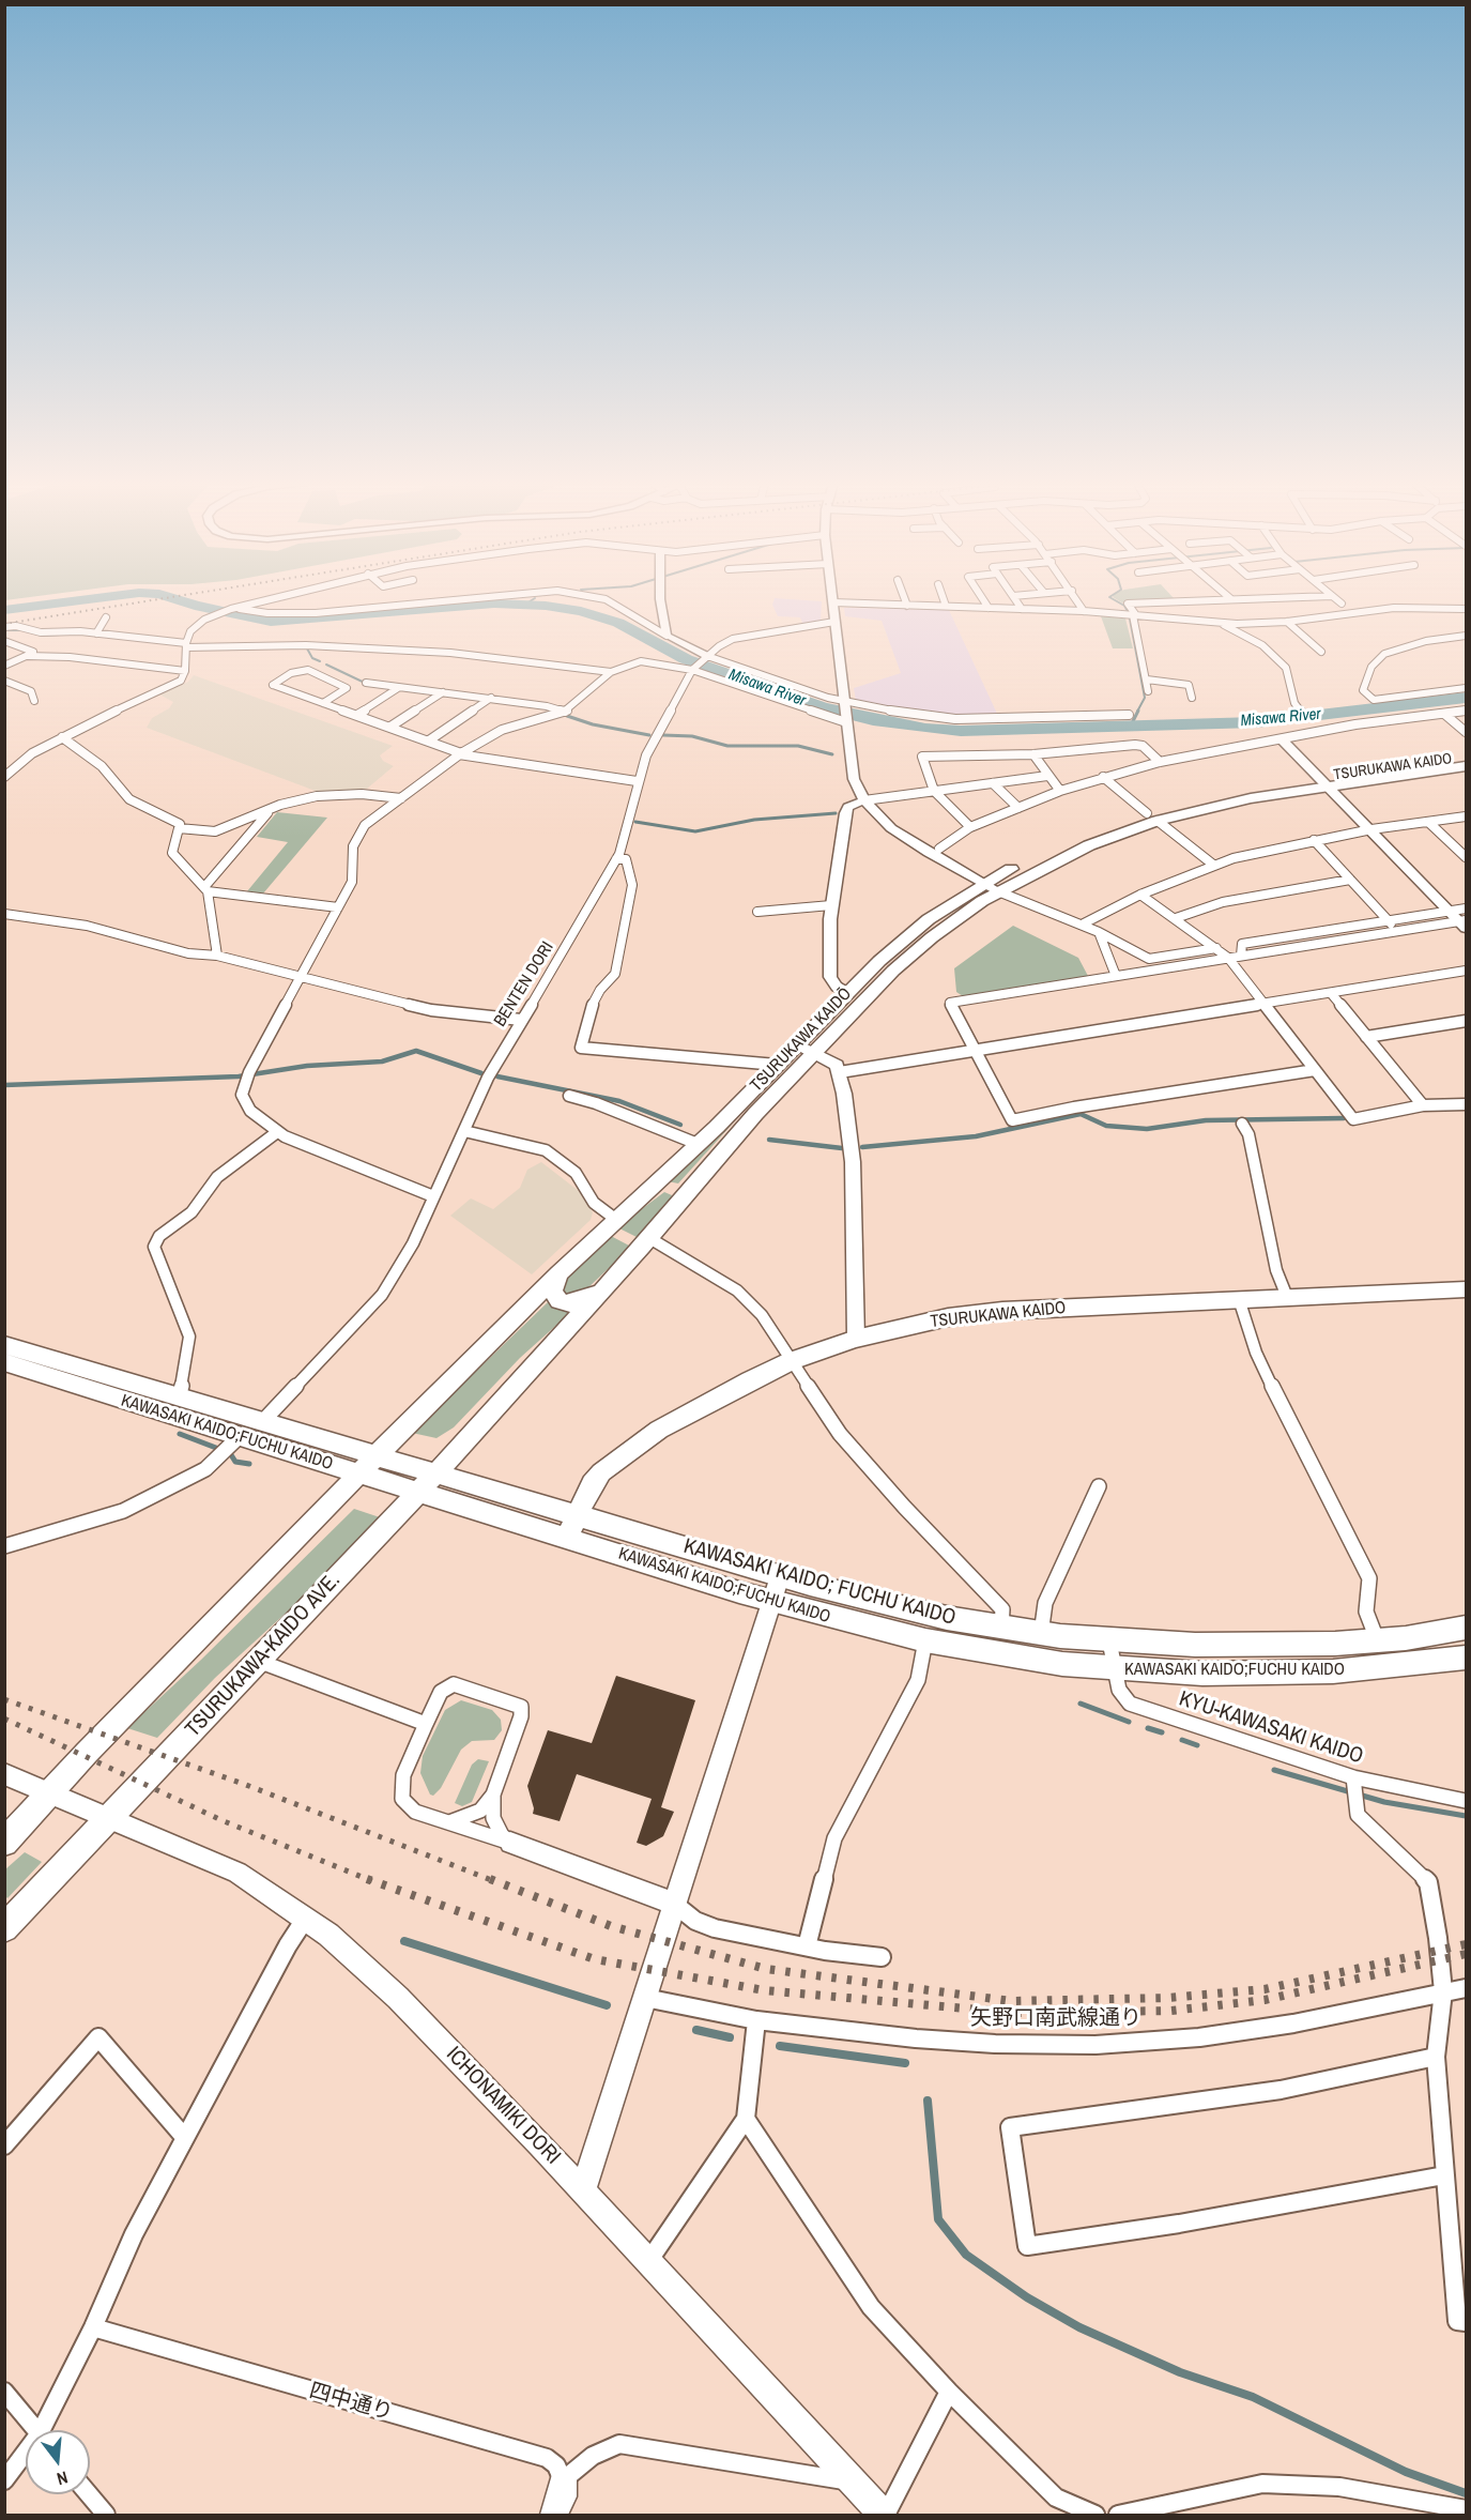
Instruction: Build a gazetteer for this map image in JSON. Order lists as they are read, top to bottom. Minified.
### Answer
{"streets":{"main road":["TSURUKAWA KAIDO","TSURUKAWA KAIDŌ","KAWASAKI KAIDO;FUCHU KAIDO","KAWASAKI KAIDO; FUCHU KAIDO","TSURUKAWA-KAIDO AVE."],"street":["BENTEN DORI","KYU-KAWASAKI KAIDO","矢野口南武線通り","ICHONAMIKI DORI","四中通り"]},"crossings":[["TSURUKAWA KAIDO","TSURUKAWA KAIDŌ"],["TSURUKAWA KAIDO","KAWASAKI KAIDO;FUCHU KAIDO"],["TSURUKAWA KAIDO","KAWASAKI KAIDO; FUCHU KAIDO"],["BENTEN DORI","KAWASAKI KAIDO;FUCHU KAIDO"],["TSURUKAWA KAIDŌ","KAWASAKI KAIDO;FUCHU KAIDO"],["TSURUKAWA KAIDŌ","KAWASAKI KAIDO; FUCHU KAIDO"],["KAWASAKI KAIDO;FUCHU KAIDO","KAWASAKI KAIDO; FUCHU KAIDO"],["KAWASAKI KAIDO;FUCHU KAIDO","TSURUKAWA-KAIDO AVE."],["KAWASAKI KAIDO;FUCHU KAIDO","KYU-KAWASAKI KAIDO"],["KAWASAKI KAIDO; FUCHU KAIDO","KYU-KAWASAKI KAIDO"],["TSURUKAWA-KAIDO AVE.","ICHONAMIKI DORI"]],"water":["Misawa River"],"north":"bottom"}
